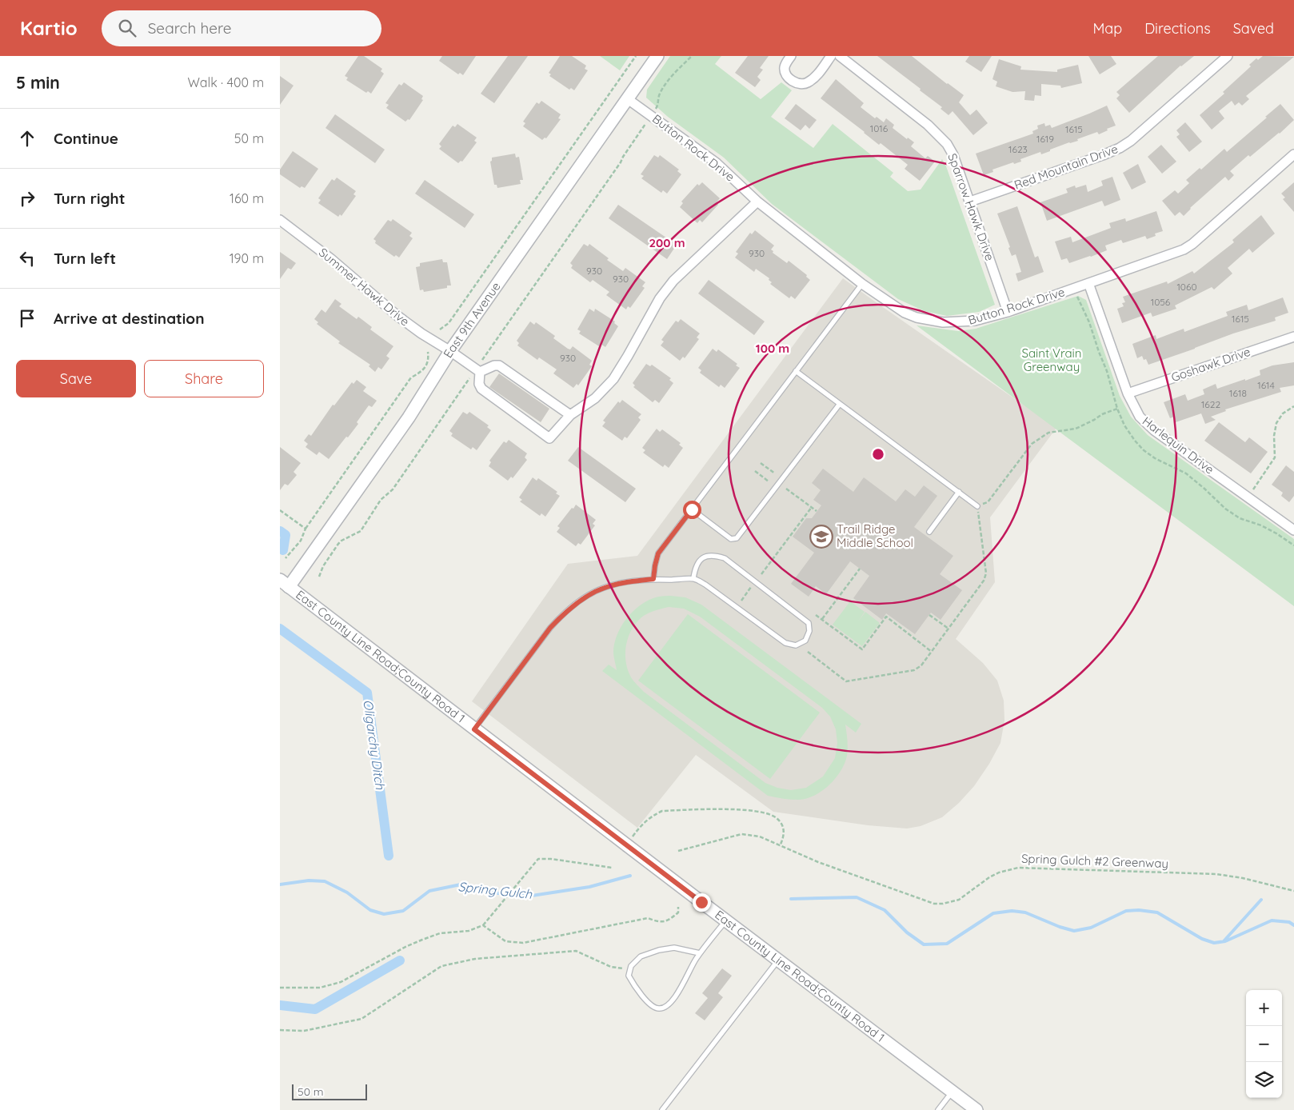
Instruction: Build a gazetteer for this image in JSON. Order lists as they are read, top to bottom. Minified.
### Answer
{"streets":{"main road":["East 9th Avenue","East County Line Road;County Road 1"],"street":["Button Rock Drive","Red Mountain Drive","Sparrow Hawk Drive","Summer Hawk Drive","Goshawk Drive","Harlequin Drive"],"path":["Spring Gulch #2 Greenway"]},"crossings":[["Button Rock Drive","Sparrow Hawk Drive"],["Button Rock Drive","East 9th Avenue"],["Button Rock Drive","Harlequin Drive"],["Red Mountain Drive","Sparrow Hawk Drive"],["Summer Hawk Drive","East 9th Avenue"],["East 9th Avenue","East County Line Road;County Road 1"],["Goshawk Drive","Harlequin Drive"]],"water":["Oligarchy Ditch","Spring Gulch"],"parks":["Saint Vrain Greenway"],"places":{"school or university":["Trail Ridge Middle School"]},"house_numbers":["1016","1615","1619","1623","930","930","930","1060","1056","1615","930","1614","1618","1622"],"scale_bar":"50 m","page":{"header":"Kartio","search":"Search here","nav":["Map","Directions","Saved"],"heading":["5 min","Walk · 400 m"],"list":[["Continue","50 m"],["Turn right","160 m"],["Turn left","190 m"],"Arrive at destination"],"buttons":["Save","Share"],"map_buttons":["+","−"],"scale":"50 m"},"rings":["200 m","100 m"]}
